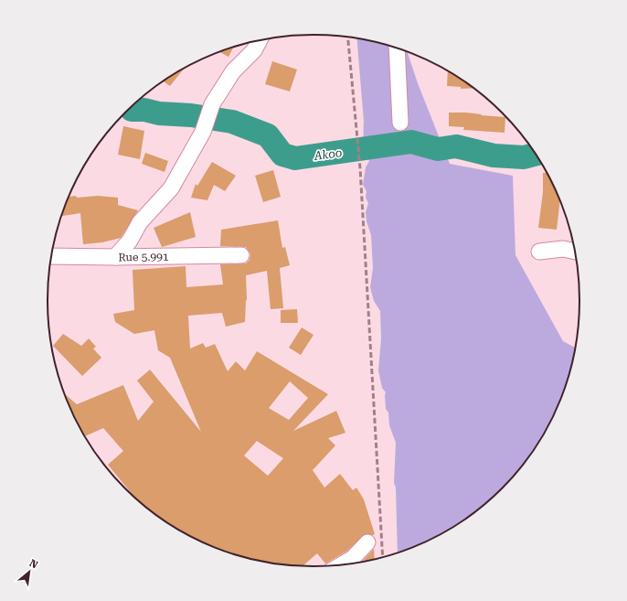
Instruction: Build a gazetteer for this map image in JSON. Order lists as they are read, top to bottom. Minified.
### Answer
{"streets":{"street":["Rue 5.991"]},"water":["Akoo"],"north":"top right"}
